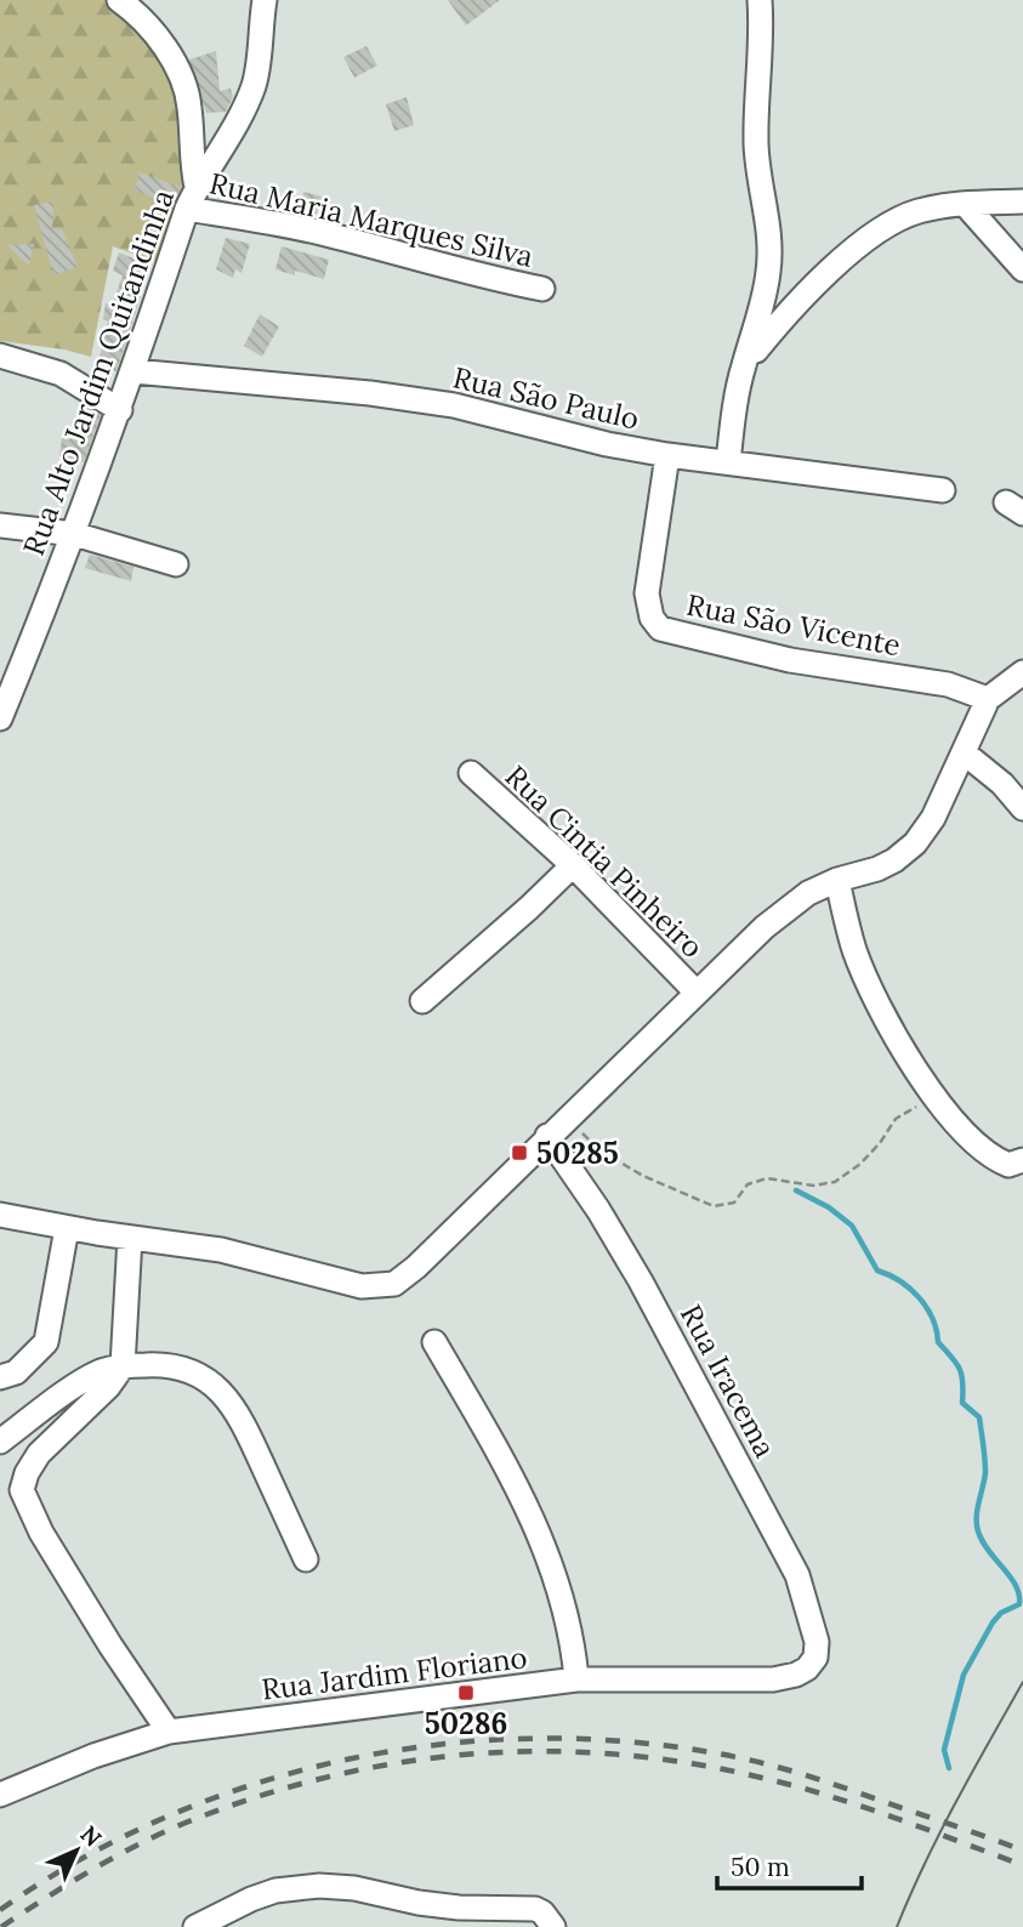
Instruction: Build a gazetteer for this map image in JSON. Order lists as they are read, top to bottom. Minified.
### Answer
{"streets":{"street":["Rua Maria Marques Silva","Rua Alto Jardim Quitandinha","Rua São Paulo","Rua São Vicente","Rua Cintia Pinheiro","Rua Iracema","Rua Jardim Floriano"]},"crossings":[["Rua Maria Marques Silva","Rua Alto Jardim Quitandinha"],["Rua Alto Jardim Quitandinha","Rua São Paulo"],["Rua São Paulo","Rua São Vicente"],["Rua Iracema","Rua Jardim Floriano"]],"places":{"transit":["50285","50286"]},"scale_bar":"50 m","north":"top right"}
